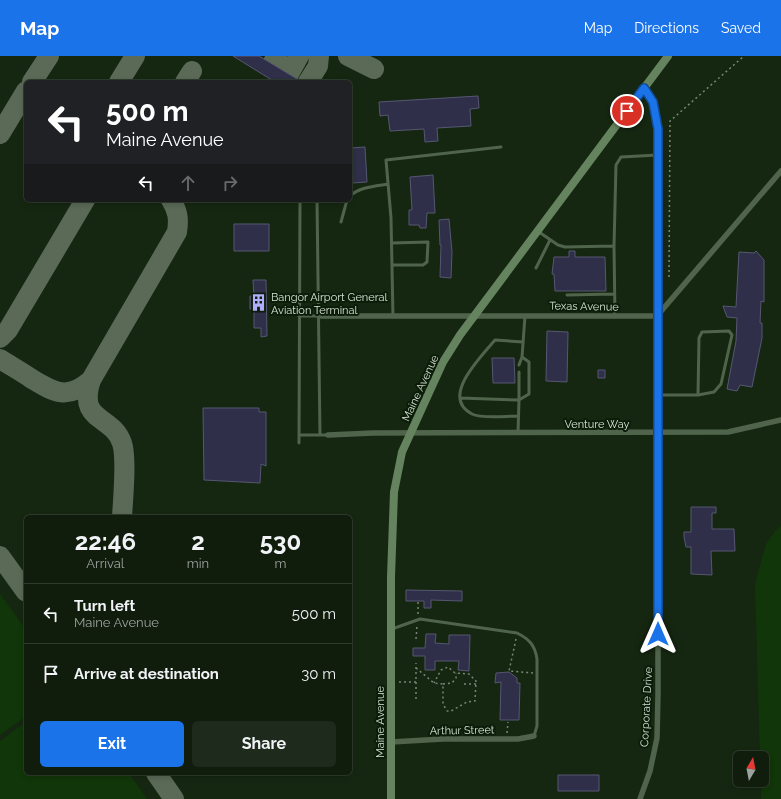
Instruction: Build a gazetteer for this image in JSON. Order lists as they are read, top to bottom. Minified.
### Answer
{"streets":{"main road":["Maine Avenue"],"street":["Texas Avenue","Venture Way","Corporate Drive","Arthur Street"]},"crossings":[["Texas Avenue","Maine Avenue"],["Texas Avenue","Corporate Drive"],["Maine Avenue","Venture Way"],["Maine Avenue","Corporate Drive"],["Maine Avenue","Arthur Street"],["Venture Way","Corporate Drive"]],"places":{"building":["Bangor Airport General Aviation Terminal"]},"north":"top","page":{"header":"Map","nav":["Map","Directions","Saved"],"turn":["500 m","Maine Avenue"],"eta":["22:46","Arrival","2","min","530","m"],"list":[{"name":"Turn left","note":"Maine Avenue","value":"500 m"},{"name":"Arrive at destination","value":"30 m"}],"buttons":["Exit","Share"]}}
